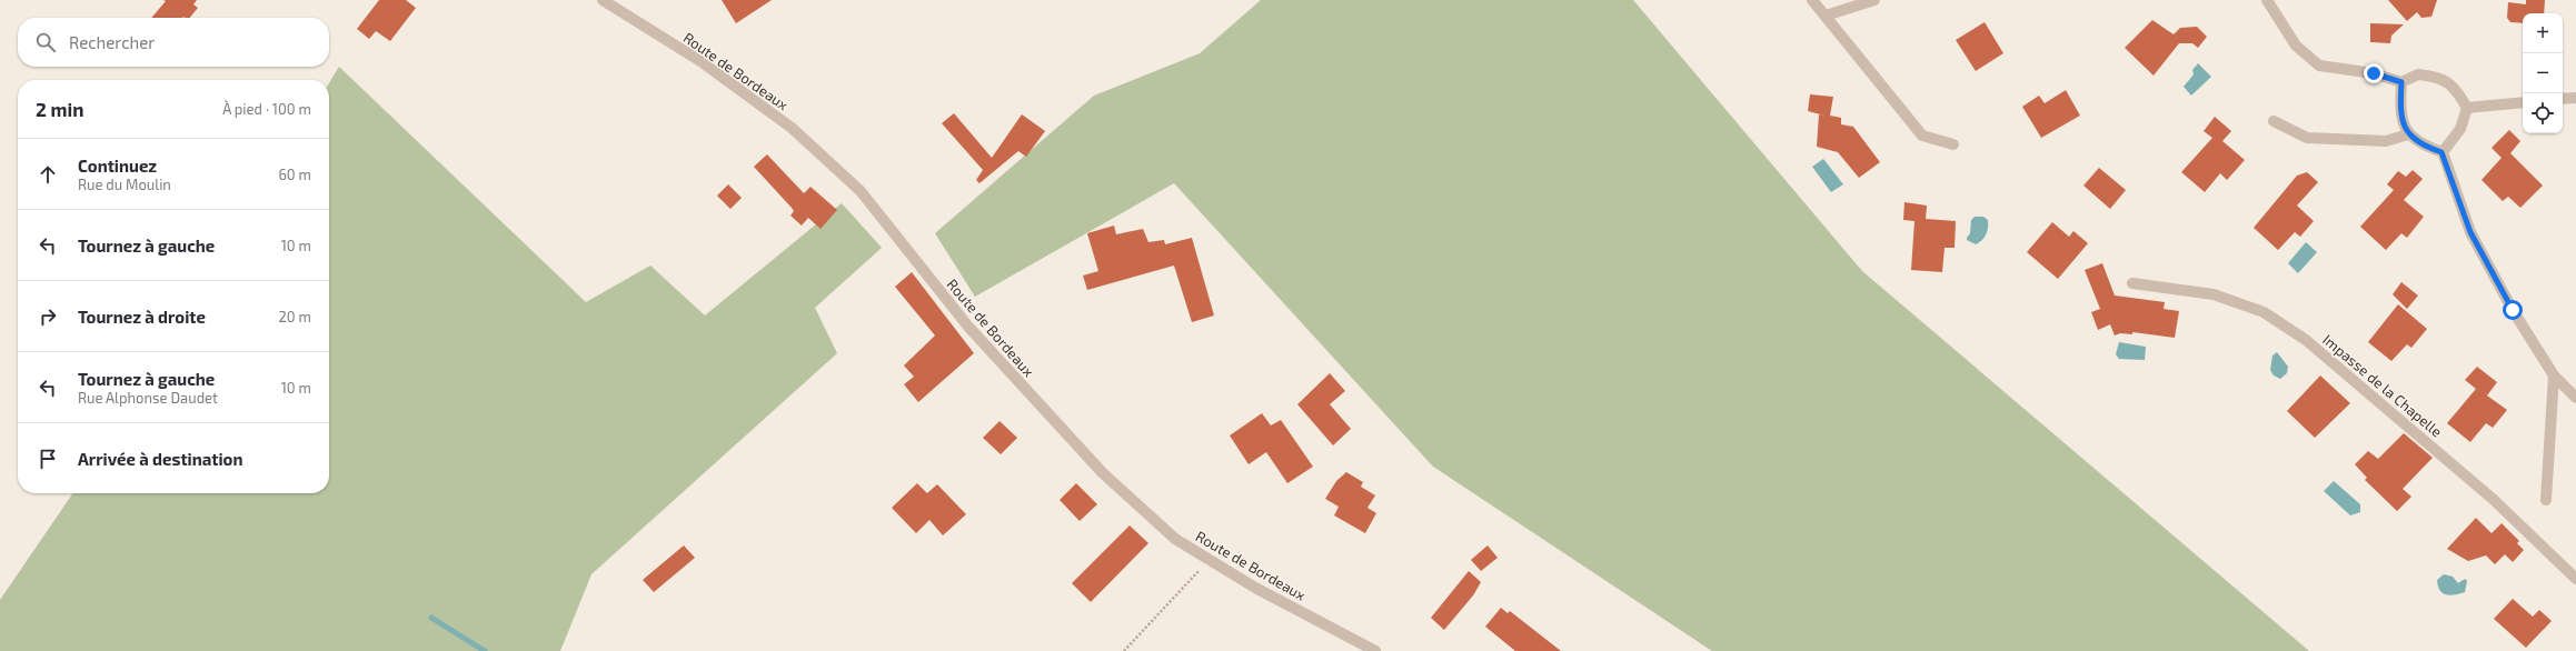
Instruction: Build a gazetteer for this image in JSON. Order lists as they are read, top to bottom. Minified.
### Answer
{"streets":{"street":["Route de Bordeaux","Impasse de la Chapelle"]},"page":{"map_buttons":["+","−"],"search":"Rechercher","heading":["2 min","À pied · 100 m"],"list":[["Continuez","Rue du Moulin","60 m"],["Tournez à gauche","10 m"],["Tournez à droite","20 m"],["Tournez à gauche","Rue Alphonse Daudet","10 m"],"Arrivée à destination"]}}
